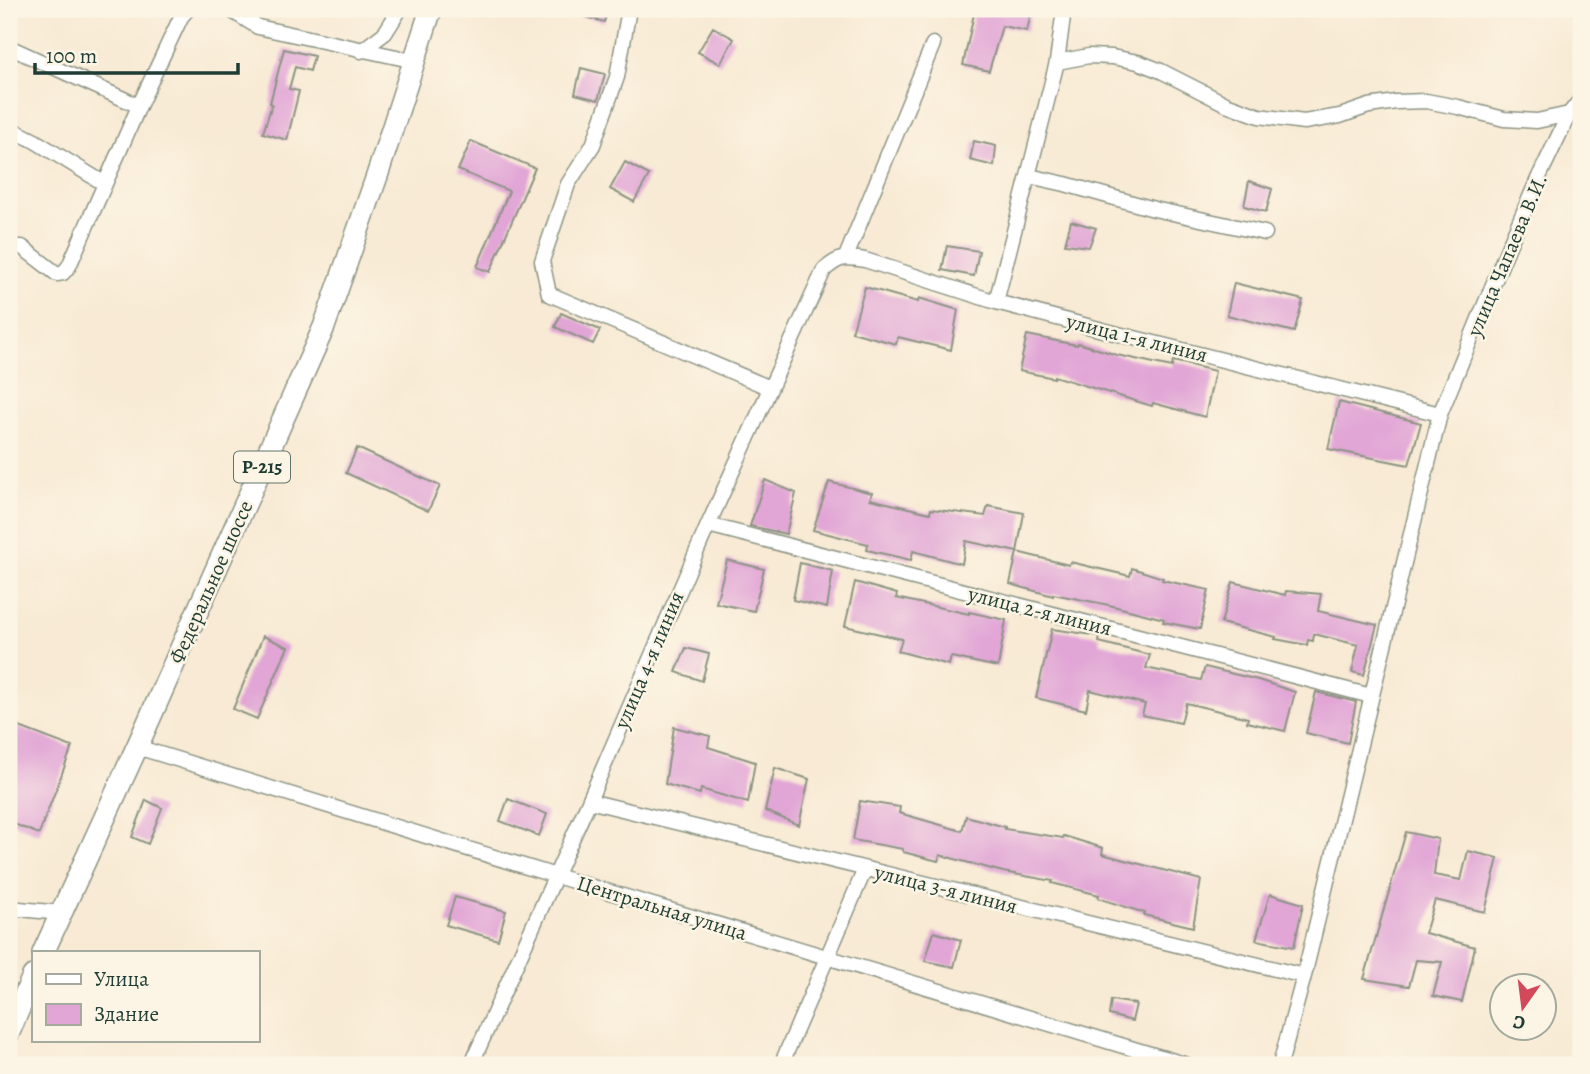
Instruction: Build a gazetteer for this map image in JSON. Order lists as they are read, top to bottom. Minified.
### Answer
{"streets":{"highway":["Р-215","Федеральное шоссе"],"street":["улица Чапаева В.И.","улица 1-я линия","улица 2-я линия","улица 4-я линия","улица 3-я линия","Центральная улица"]},"crossings":[["улица Чапаева В.И.","улица 1-я линия"],["улица Чапаева В.И.","улица 2-я линия"],["улица Чапаева В.И.","улица 3-я линия"],["улица 1-я линия","улица 4-я линия"],["Р-215","Федеральное шоссе"],["Федеральное шоссе","Центральная улица"],["улица 2-я линия","улица 4-я линия"],["улица 4-я линия","улица 3-я линия"],["улица 4-я линия","Центральная улица"]],"legend":["Улица","Здание"],"scale_bar":"100 m","north":"bottom"}
